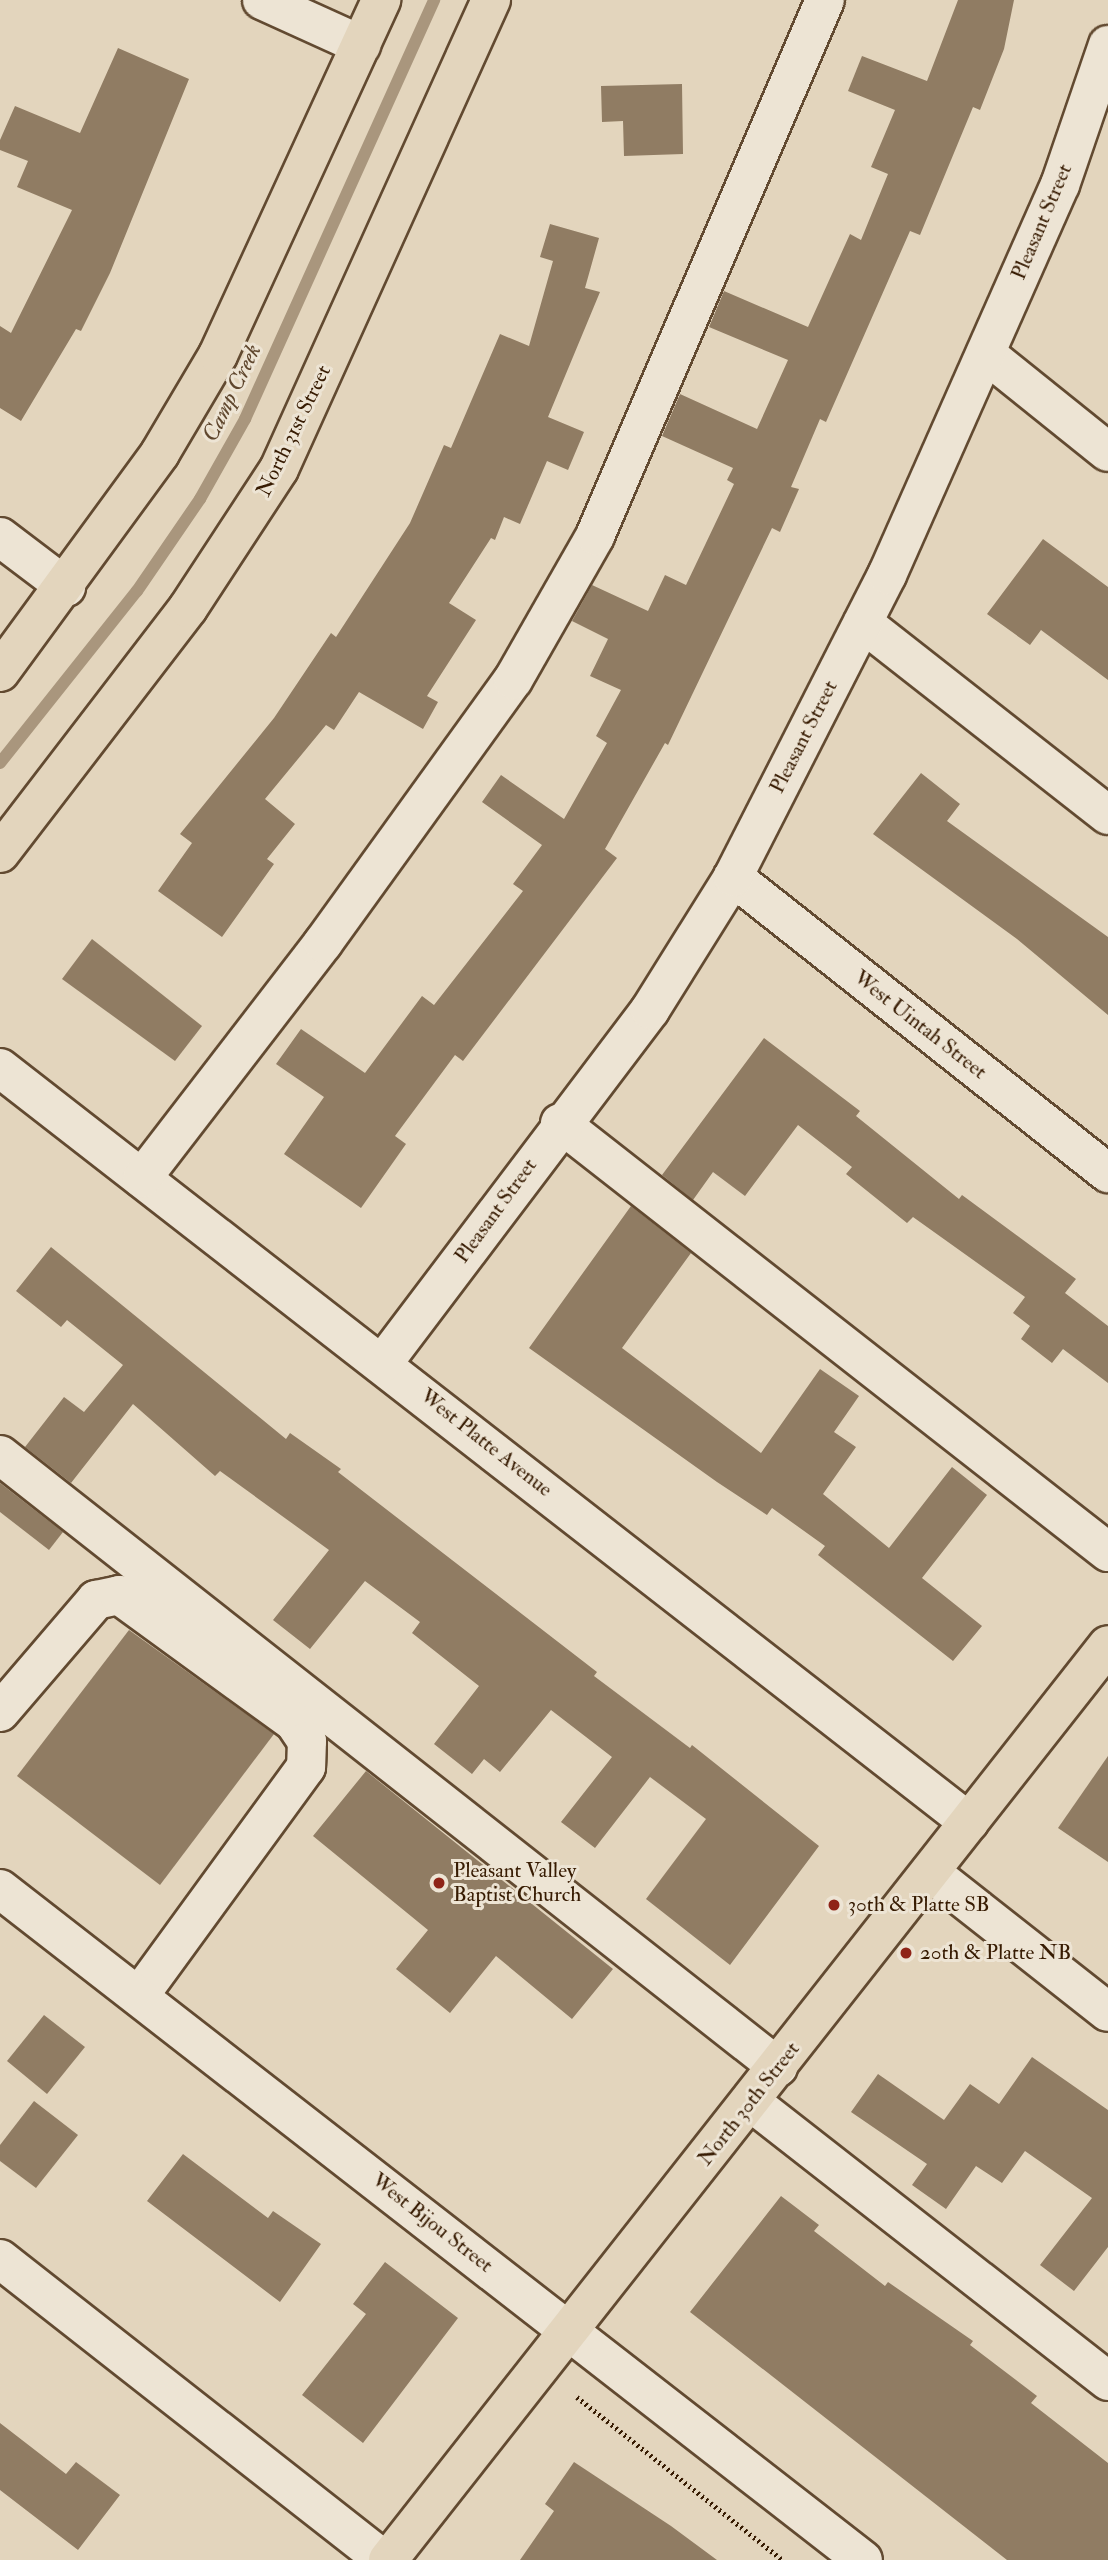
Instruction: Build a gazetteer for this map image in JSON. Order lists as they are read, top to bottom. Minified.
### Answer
{"streets":{"main road":["North 31st Street","North 30th Street"],"street":["Pleasant Street","West Uintah Street","West Platte Avenue","West Bijou Street"]},"crossings":[["Pleasant Street","West Uintah Street"],["Pleasant Street","West Platte Avenue"],["West Platte Avenue","North 30th Street"],["North 30th Street","West Bijou Street"]],"water":["Camp Creek"],"places":["Pleasant Valley Baptist Church","30th & Platte SB","20th & Platte NB"]}
